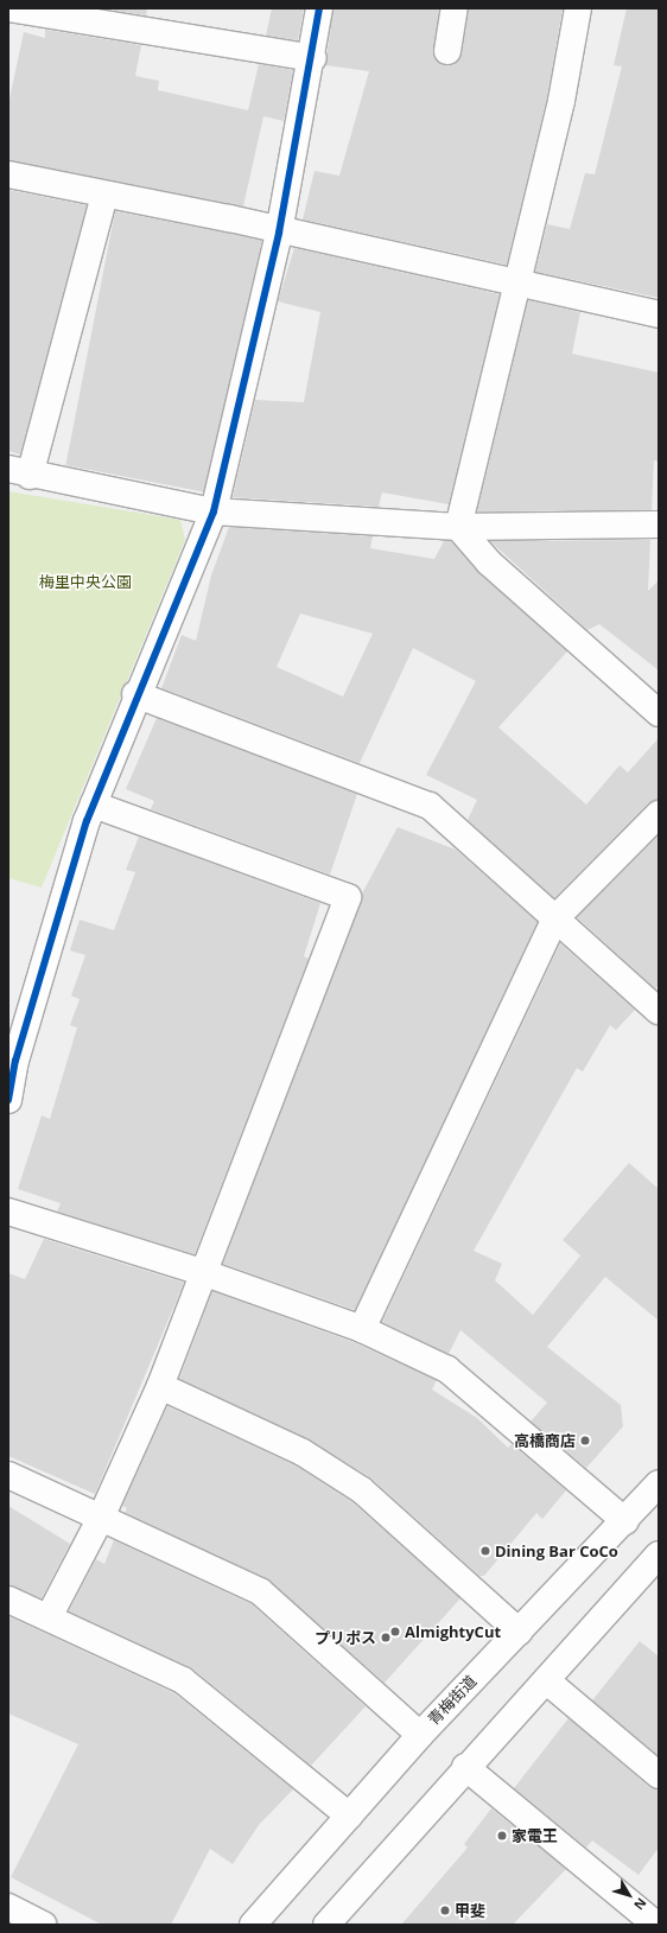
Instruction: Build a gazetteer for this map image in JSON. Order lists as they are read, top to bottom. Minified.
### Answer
{"streets":{"street":["青梅街道"]},"parks":["梅里中央公園"],"places":["高橋商店","Dining Bar CoCo","AlmightyCut","プリポス","家電王","甲斐"],"north":"bottom right"}
